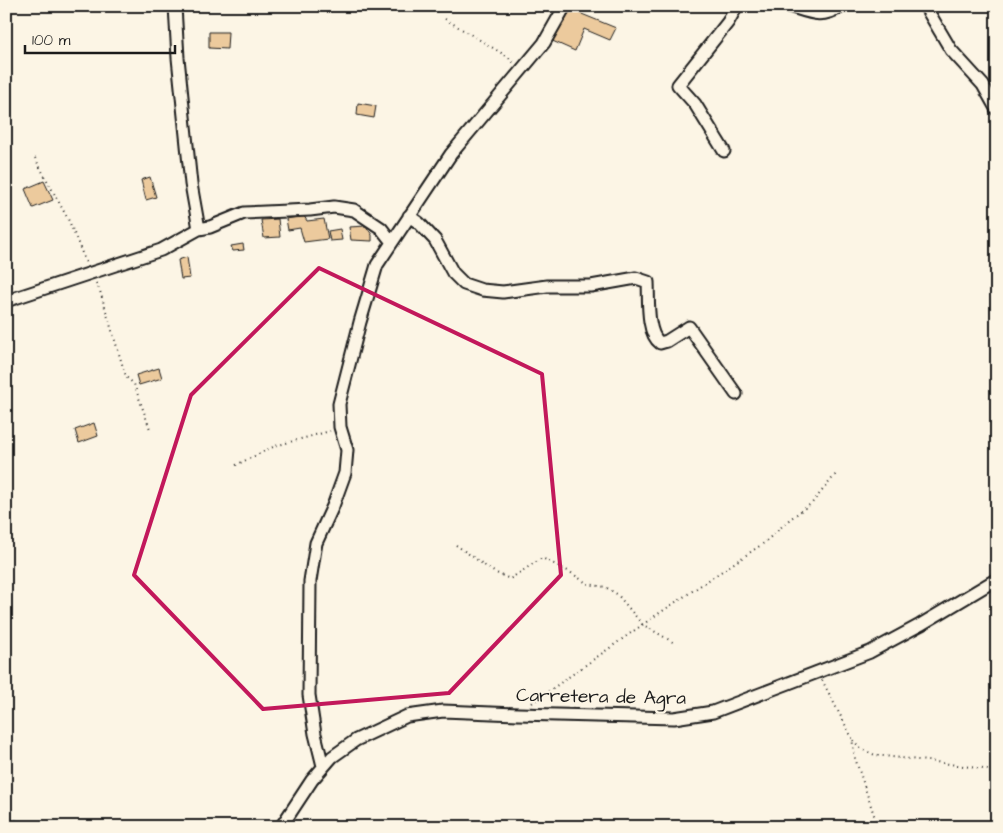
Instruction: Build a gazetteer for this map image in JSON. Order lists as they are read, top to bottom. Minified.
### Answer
{"streets":{"street":["Carretera de Agra"]},"scale_bar":"100 m"}
